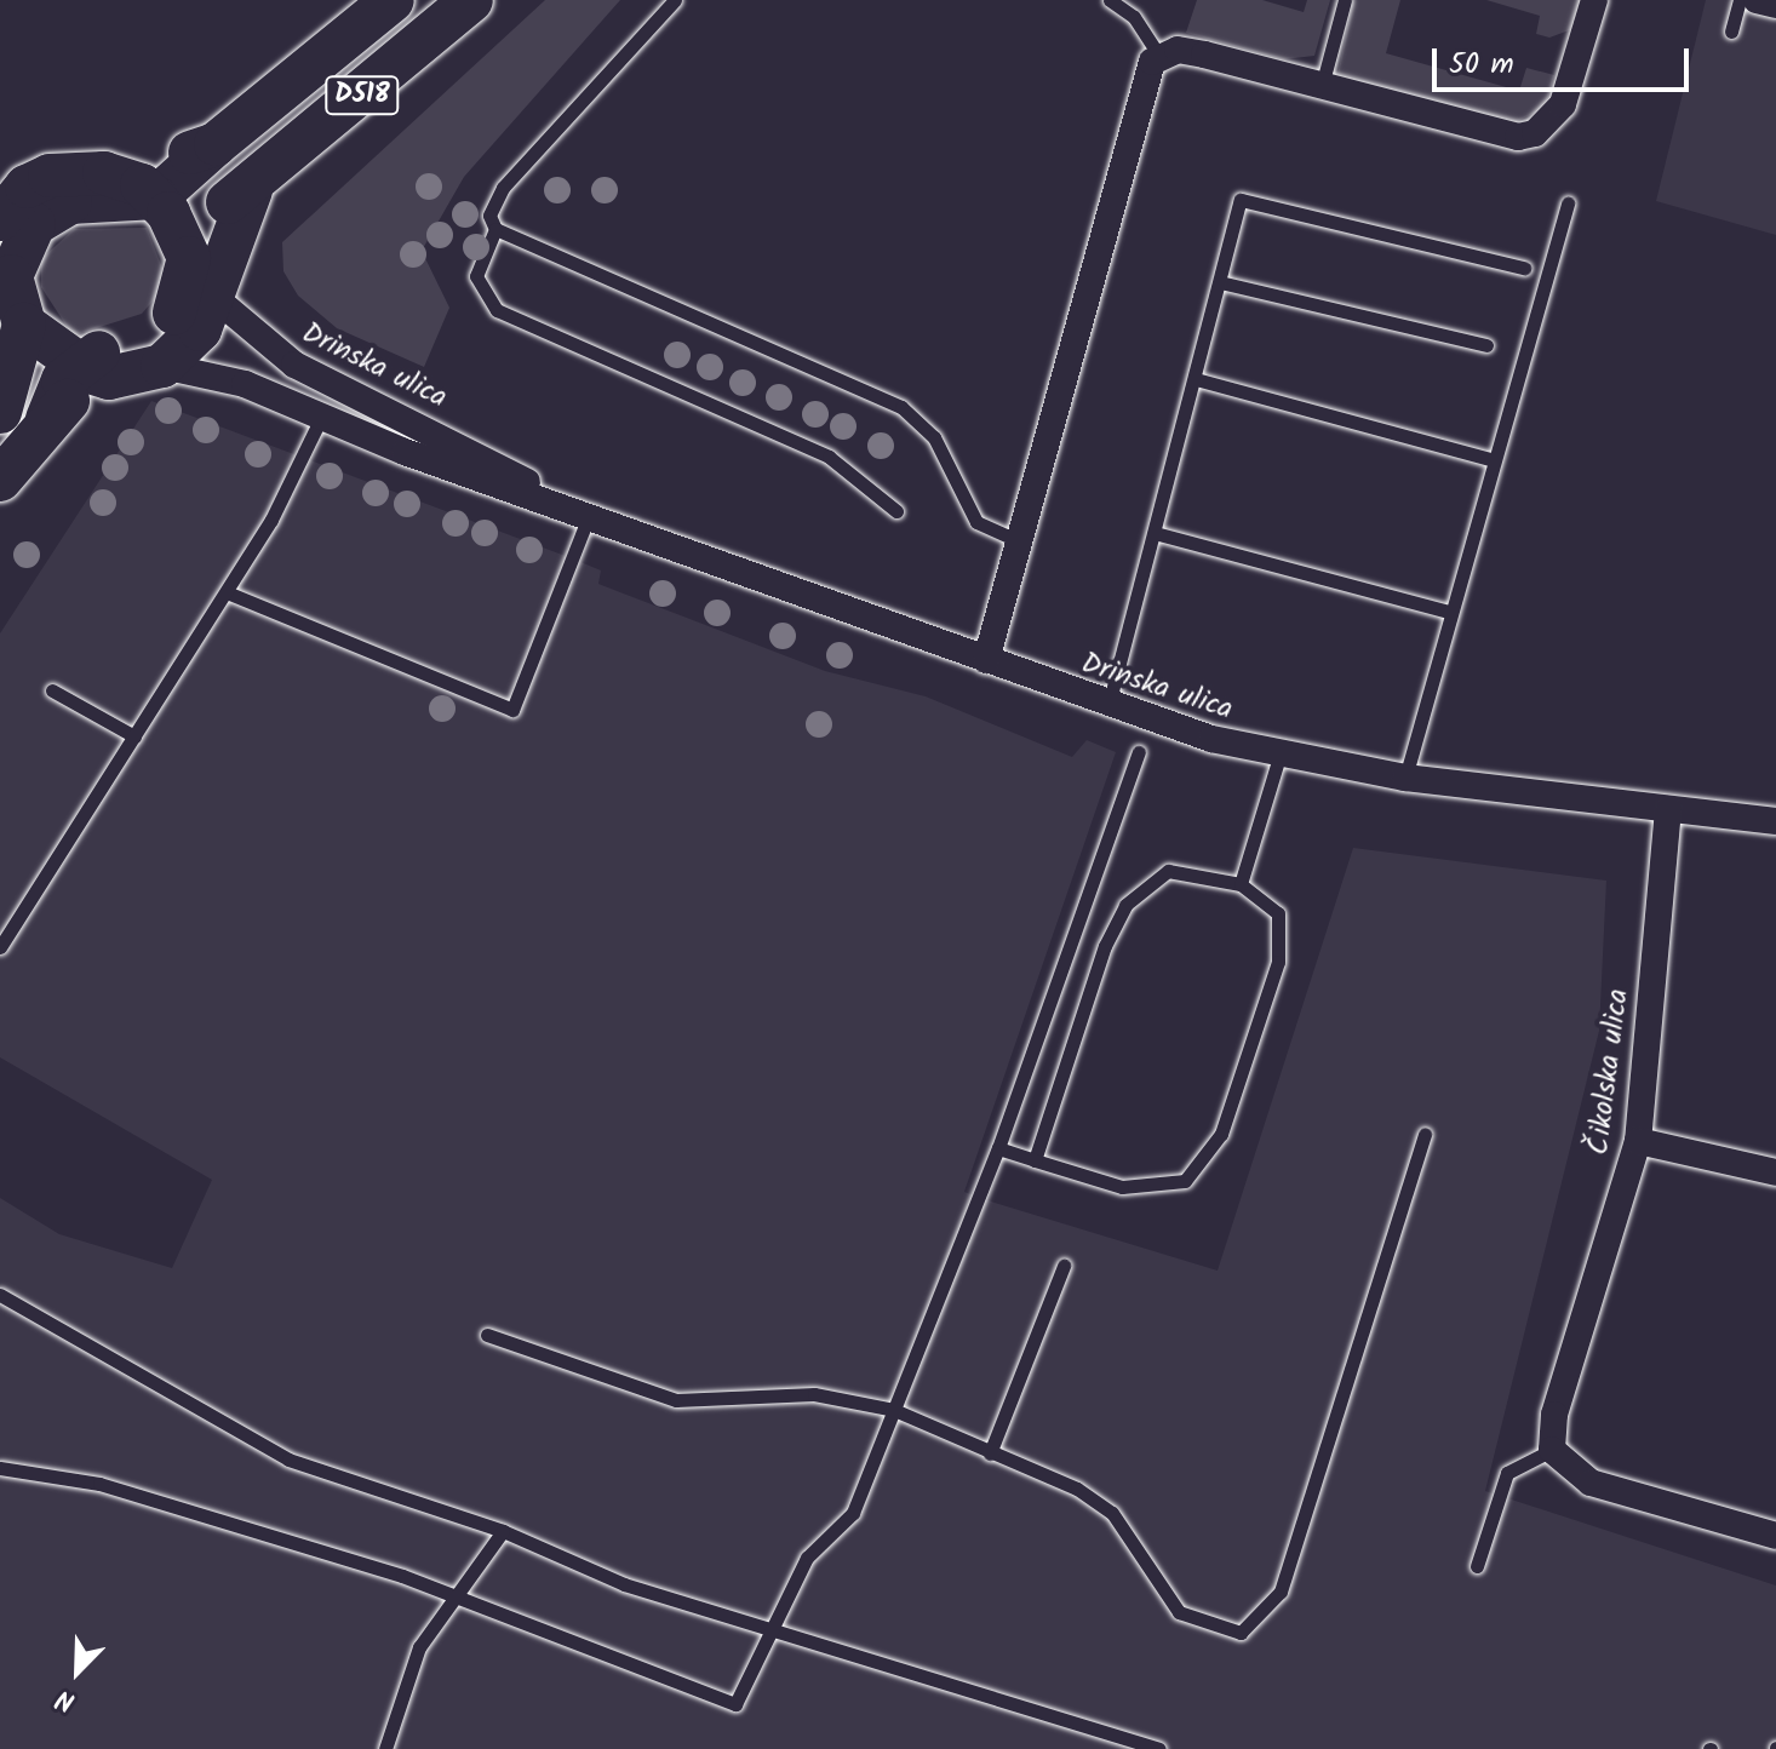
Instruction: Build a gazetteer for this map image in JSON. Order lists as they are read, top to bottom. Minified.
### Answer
{"streets":{"main road":["D518"],"street":["Drinska ulica","Čikolska ulica"]},"crossings":[["D518","Drinska ulica"],["Drinska ulica","Čikolska ulica"]],"scale_bar":"50 m","north":"bottom left"}
